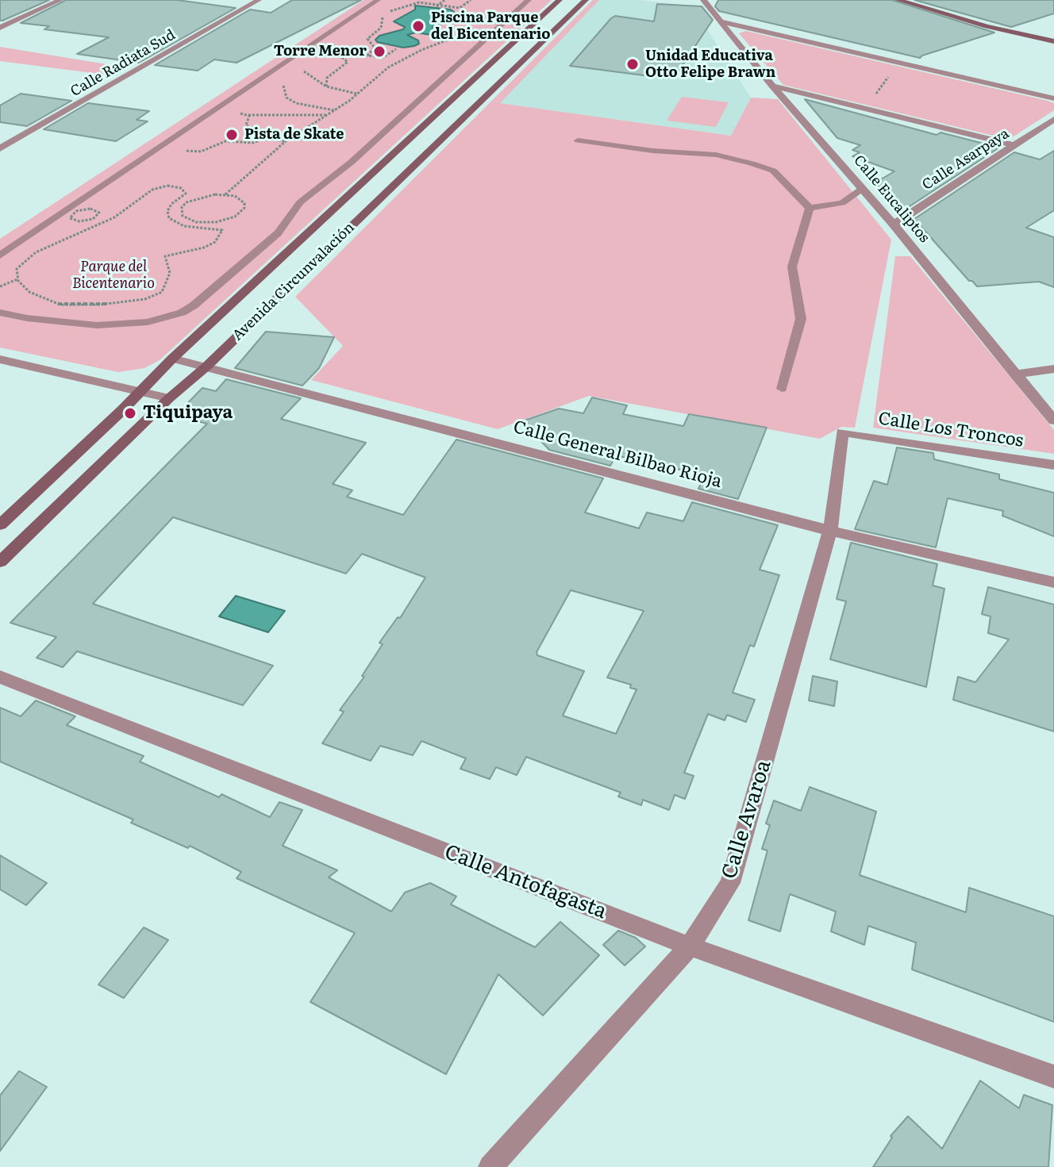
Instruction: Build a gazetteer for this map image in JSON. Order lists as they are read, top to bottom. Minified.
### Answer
{"streets":{"main road":["Avenida Circunvalación"],"street":["Calle Radiata Sud","Calle Asarpaya","Calle Eucaliptos","Calle Los Troncos","Calle General Bilbao Rioja","Calle Avaroa","Calle Antofagasta"]},"crossings":[["Calle Asarpaya","Calle Eucaliptos"],["Avenida Circunvalación","Calle General Bilbao Rioja"],["Calle Los Troncos","Calle Avaroa"],["Calle General Bilbao Rioja","Calle Avaroa"],["Calle Avaroa","Calle Antofagasta"]],"parks":["Parque del Bicentenario"],"places":["Piscina Parque del Bicentenario","Torre Menor","Unidad Educativa Otto Felipe Brawn","Pista de Skate","Tiquipaya"]}
